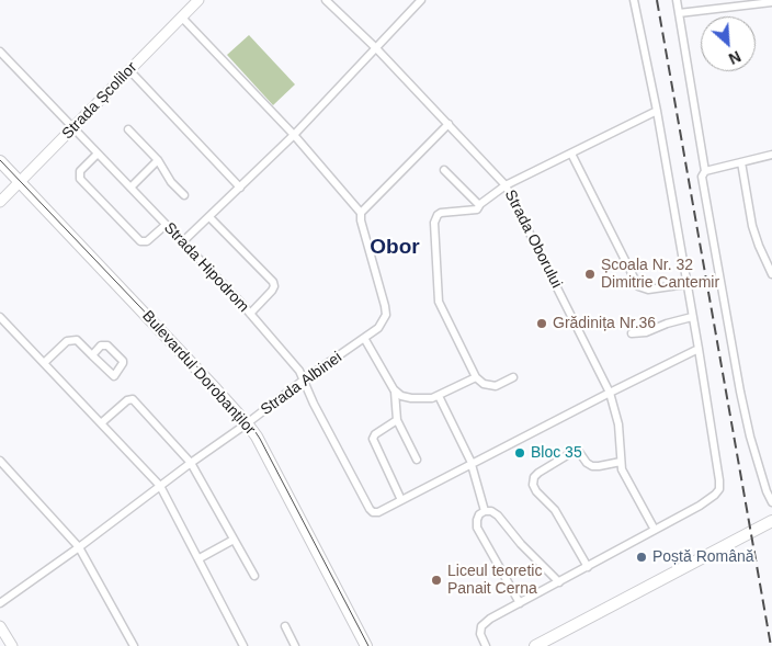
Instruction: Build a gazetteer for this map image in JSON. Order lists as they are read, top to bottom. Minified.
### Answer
{"streets":{"main road":["Bulevardul Dorobanților"],"street":["Strada Școlilor","Strada Oborului","Strada Hipodrom","Strada Albinei"]},"crossings":[["Strada Școlilor","Strada Hipodrom"],["Strada Școlilor","Bulevardul Dorobanților"],["Strada Hipodrom","Strada Albinei"],["Bulevardul Dorobanților","Strada Albinei"]],"districts":["Obor"],"places":["Școala Nr. 32 Dimitrie Cantemir","Grădinița Nr.36","Bloc 35","Poștă Română","Liceul teoretic Panait Cerna"],"north":"bottom right"}
